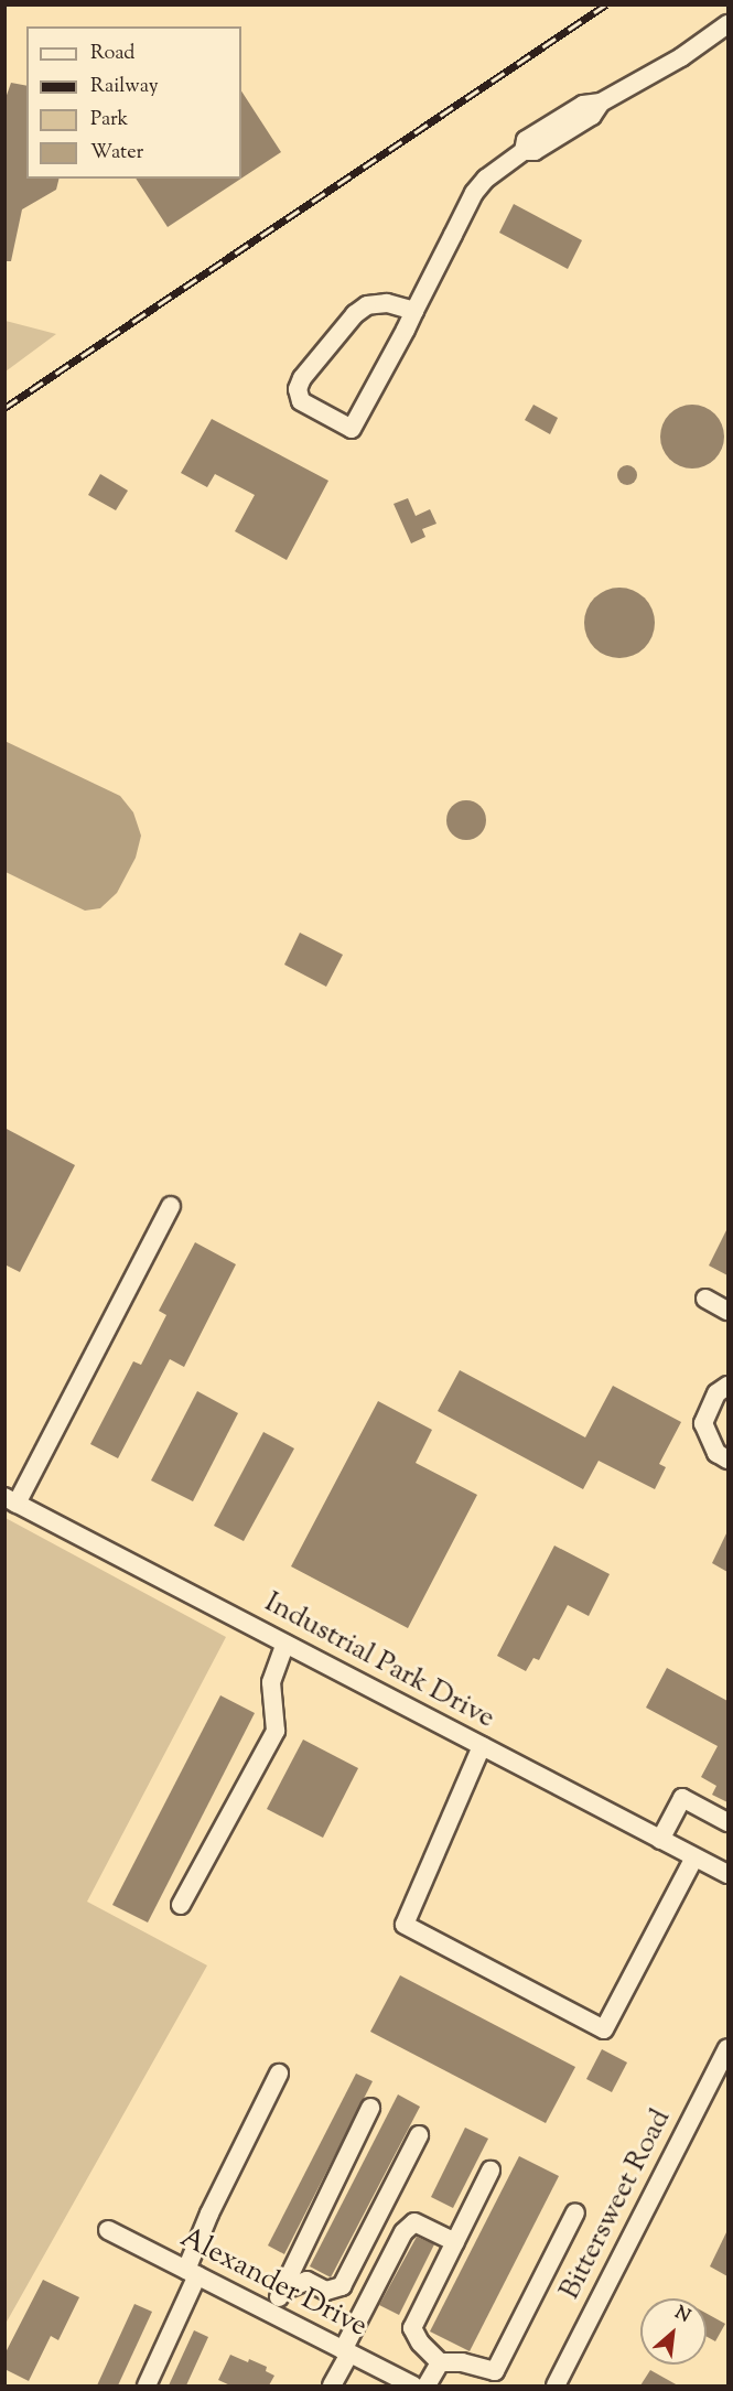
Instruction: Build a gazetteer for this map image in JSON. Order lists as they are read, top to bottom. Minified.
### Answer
{"streets":{"street":["Industrial Park Drive","Bittersweet Road","Alexander Drive"]},"legend":["Road","Railway","Park","Water"],"north":"top right"}
